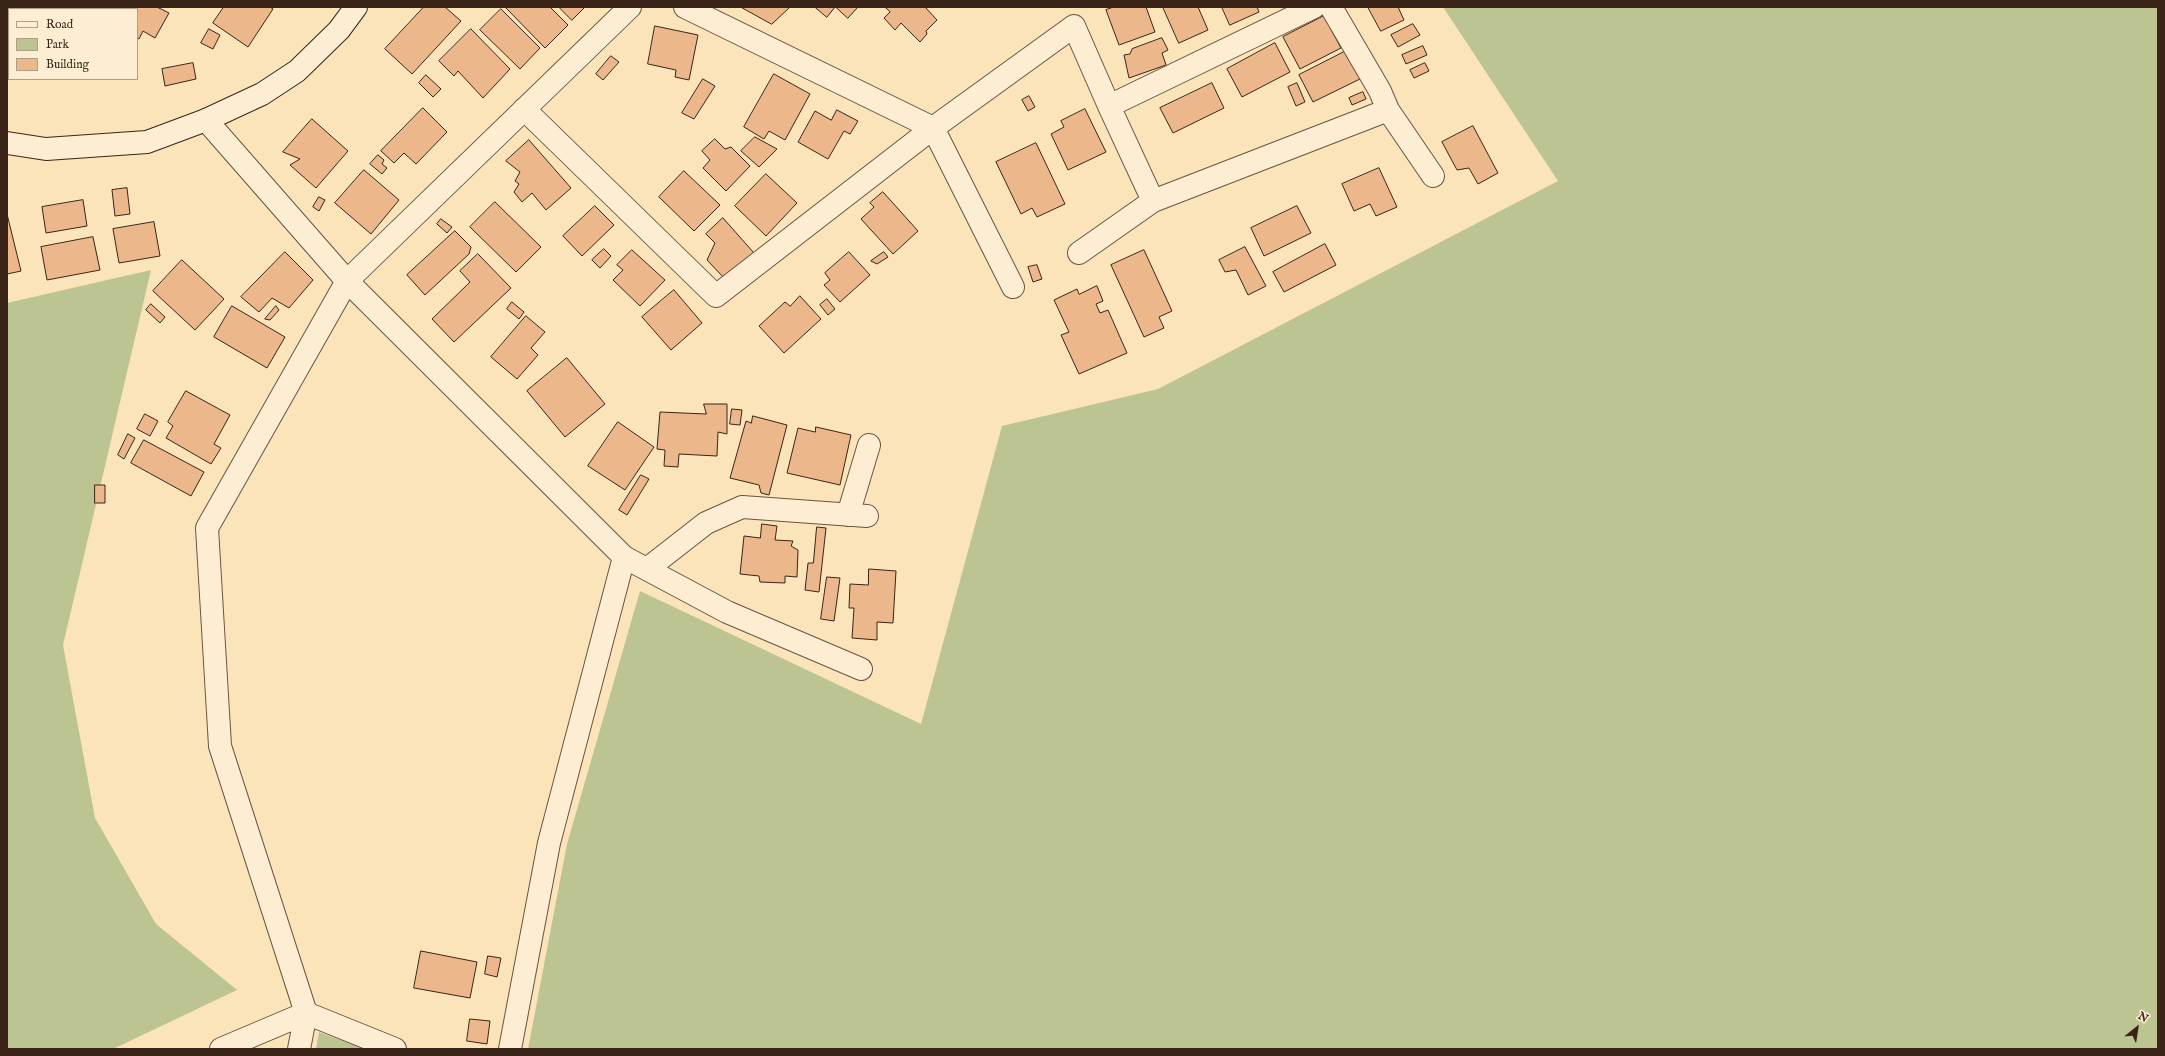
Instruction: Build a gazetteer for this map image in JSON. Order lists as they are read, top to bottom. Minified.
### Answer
{"legend":["Road","Park","Building"],"north":"top right"}
